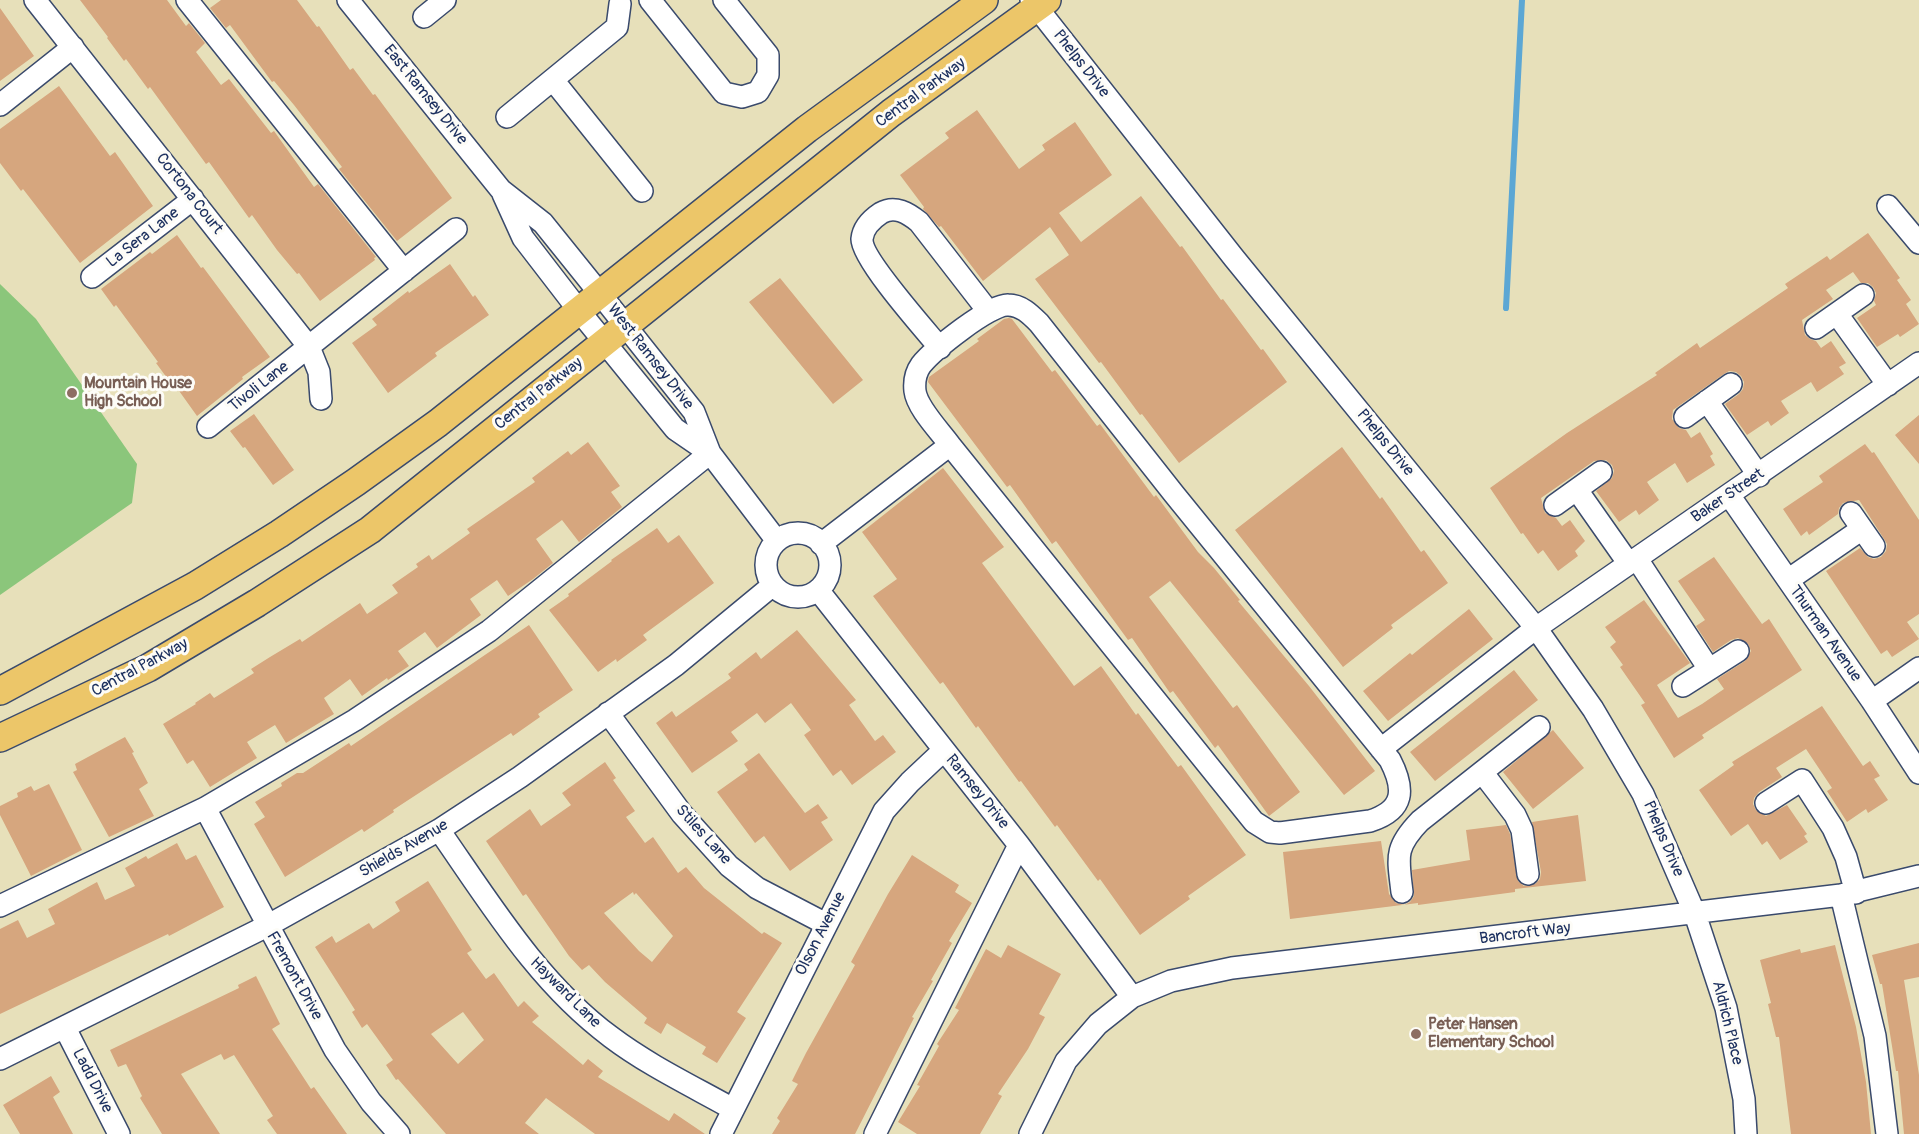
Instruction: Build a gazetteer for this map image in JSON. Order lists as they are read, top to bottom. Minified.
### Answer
{"streets":{"main road":["Central Parkway"],"street":["Phelps Drive","East Ramsey Drive","Cortona Court","La Sera Lane","West Ramsey Drive","Tivoli Lane","Baker Street","Thurman Avenue","Ramsey Drive","Stiles Lane","Shields Avenue","Olson Avenue","Bancroft Way","Fremont Drive","Hayward Lane","Aldrich Place","Ladd Drive"]},"crossings":[["Phelps Drive","Central Parkway"],["Phelps Drive","Baker Street"],["Phelps Drive","Bancroft Way"],["Phelps Drive","Aldrich Place"],["Central Parkway","East Ramsey Drive"],["Central Parkway","West Ramsey Drive"],["East Ramsey Drive","West Ramsey Drive"],["Cortona Court","La Sera Lane"],["Cortona Court","Tivoli Lane"],["West Ramsey Drive","Ramsey Drive"],["West Ramsey Drive","Shields Avenue"],["Baker Street","Thurman Avenue"],["Ramsey Drive","Shields Avenue"],["Ramsey Drive","Olson Avenue"],["Ramsey Drive","Bancroft Way"],["Stiles Lane","Shields Avenue"],["Stiles Lane","Olson Avenue"],["Shields Avenue","Fremont Drive"],["Shields Avenue","Hayward Lane"],["Shields Avenue","Ladd Drive"],["Olson Avenue","Hayward Lane"],["Bancroft Way","Aldrich Place"]],"places":["Mountain House High School","Peter Hansen Elementary School"]}
